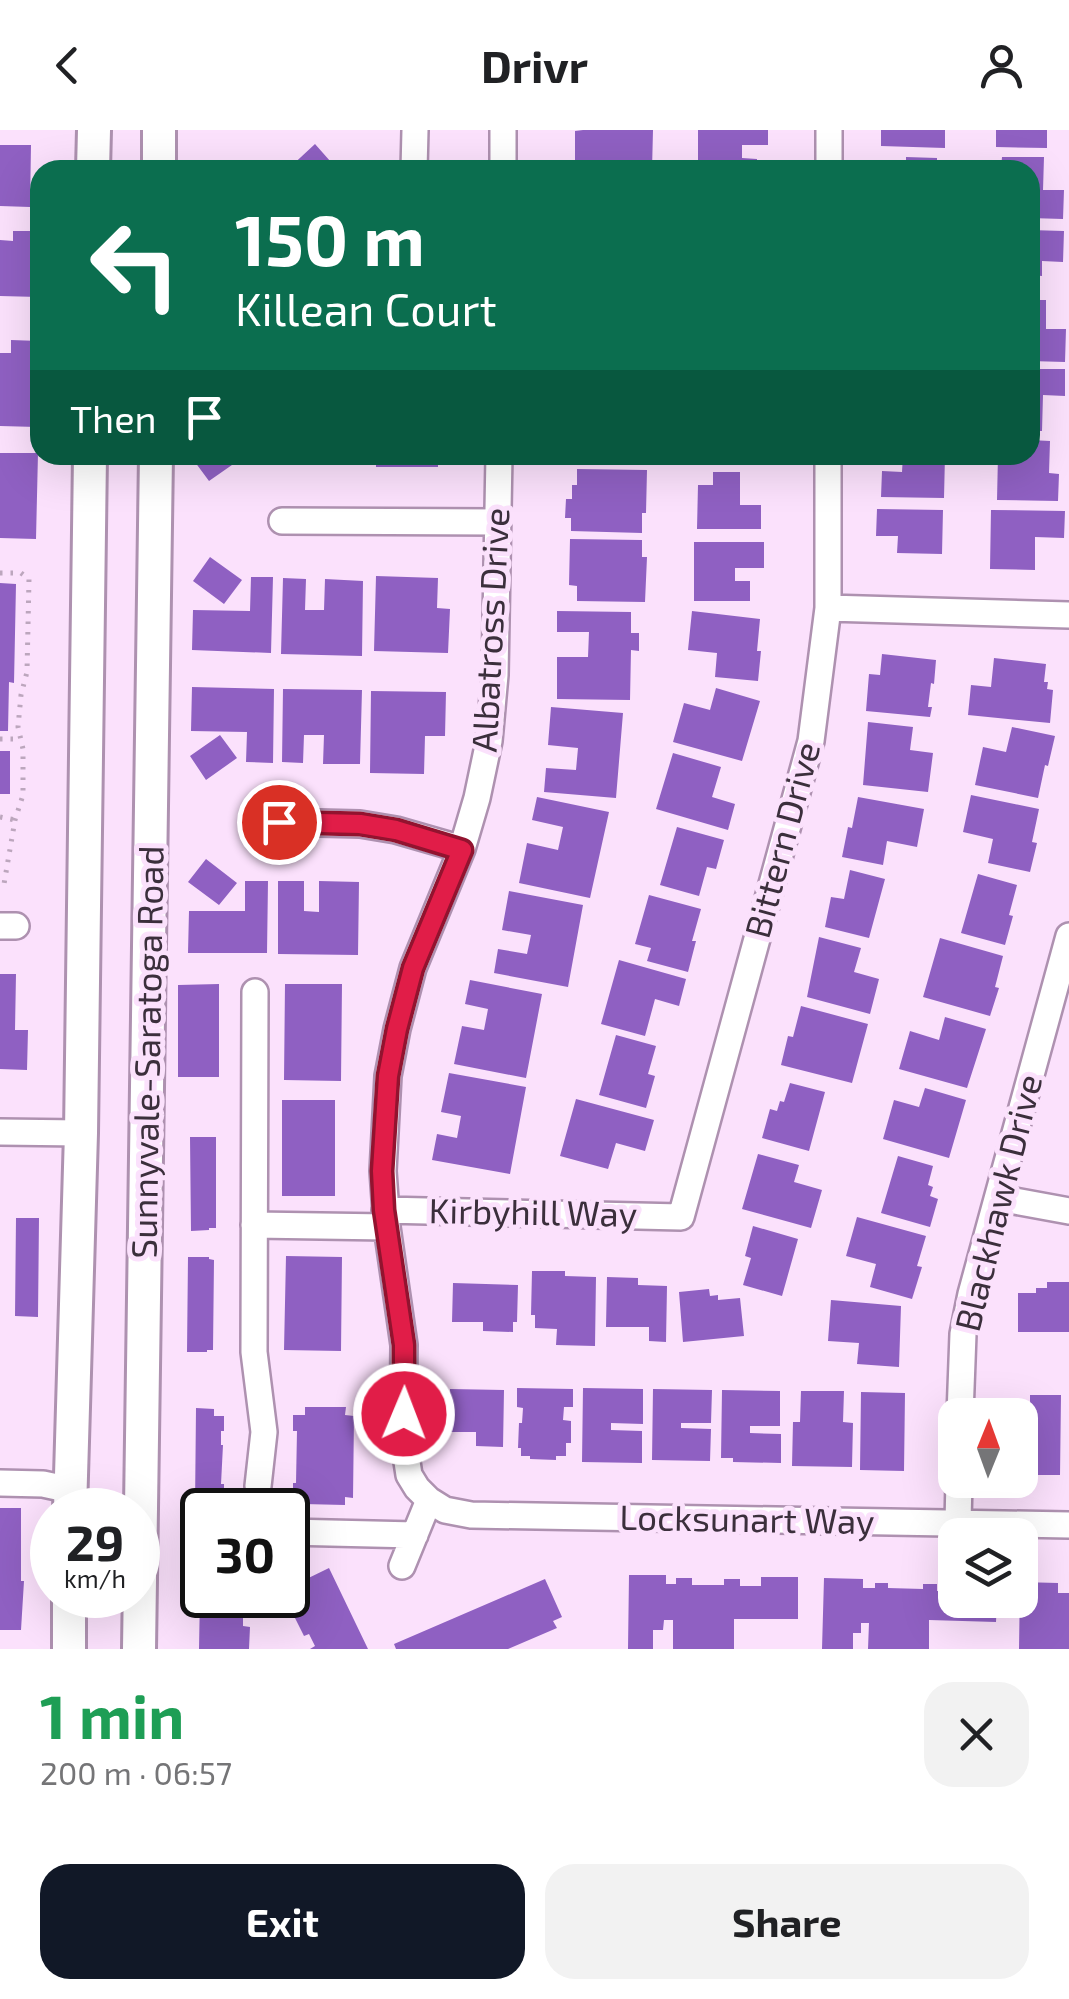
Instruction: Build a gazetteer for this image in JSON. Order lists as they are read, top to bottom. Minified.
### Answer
{"streets":{"main road":["Sunnyvale-Saratoga Road"],"street":["Albatross Drive","Bittern Drive","Blackhawk Drive","Kirbyhill Way","Locksunart Way"]},"crossings":[["Albatross Drive","Kirbyhill Way"],["Albatross Drive","Locksunart Way"],["Bittern Drive","Kirbyhill Way"]],"north":"top","page":{"header":"Drivr","turn":["150 m","Killean Court"],"then":"Then","speed":"29 km/h","limit":"30","heading":["1 min","200 m · 06:57"],"buttons":["Exit","Share"]}}
